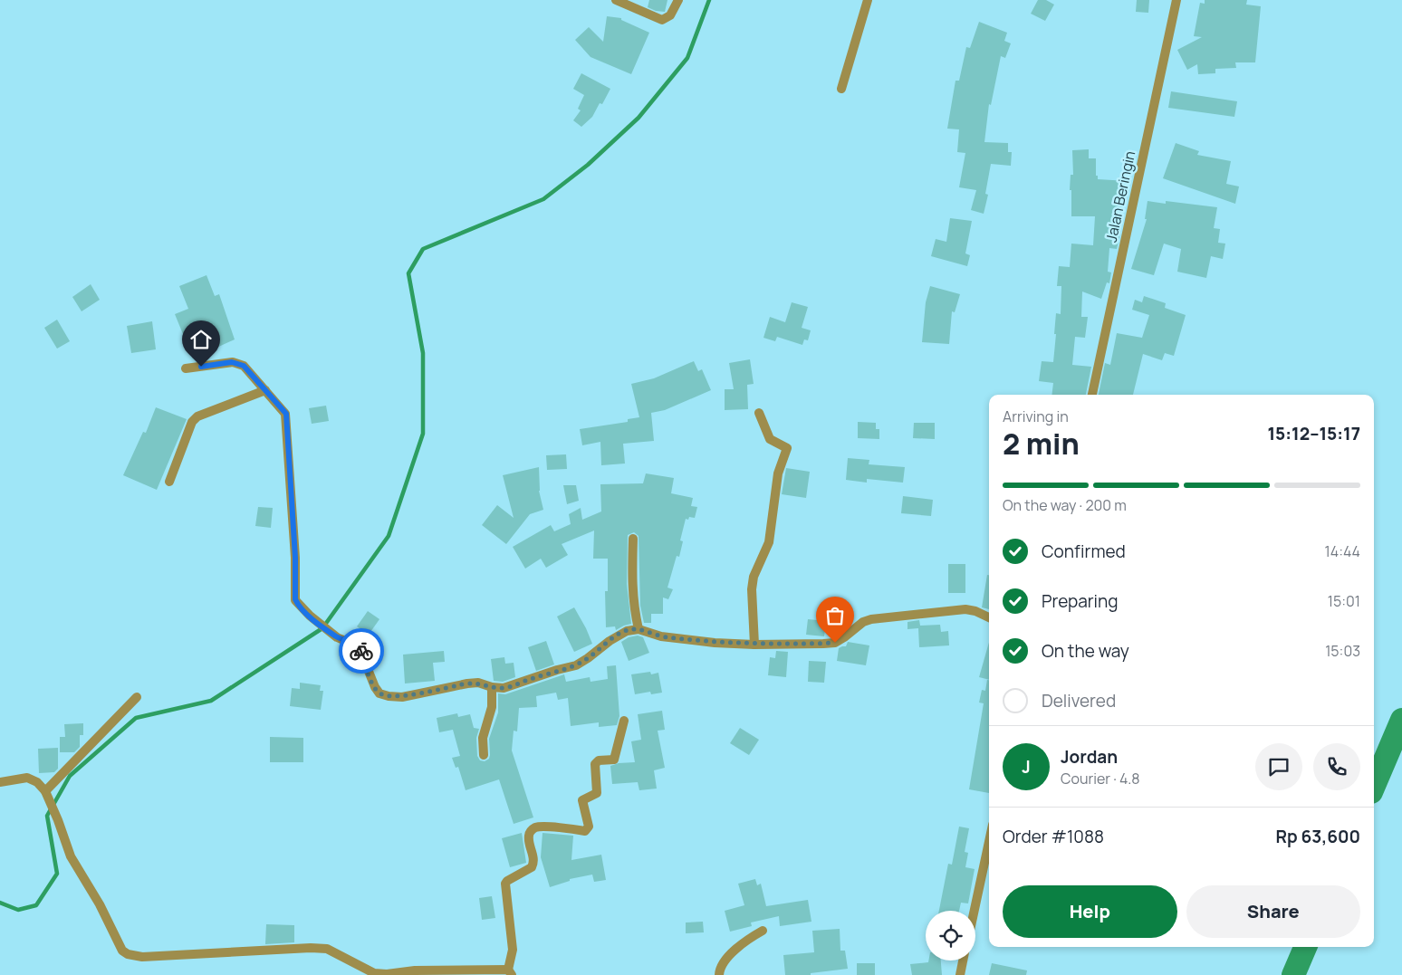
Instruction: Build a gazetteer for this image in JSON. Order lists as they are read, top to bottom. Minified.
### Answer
{"streets":{"street":["Jalan Beringin"]},"page":{"heading":["2 min","Arriving in","15:12–15:17"],"panel":["Jordan","Courier · 4.8","Order #1088","Rp 63,600"],"bar":"On the way · 200 m","list":[["Confirmed","14:44"],["Preparing","15:01"],["On the way","15:03"],"Delivered"],"round":"J","buttons":["Help","Share"]}}
